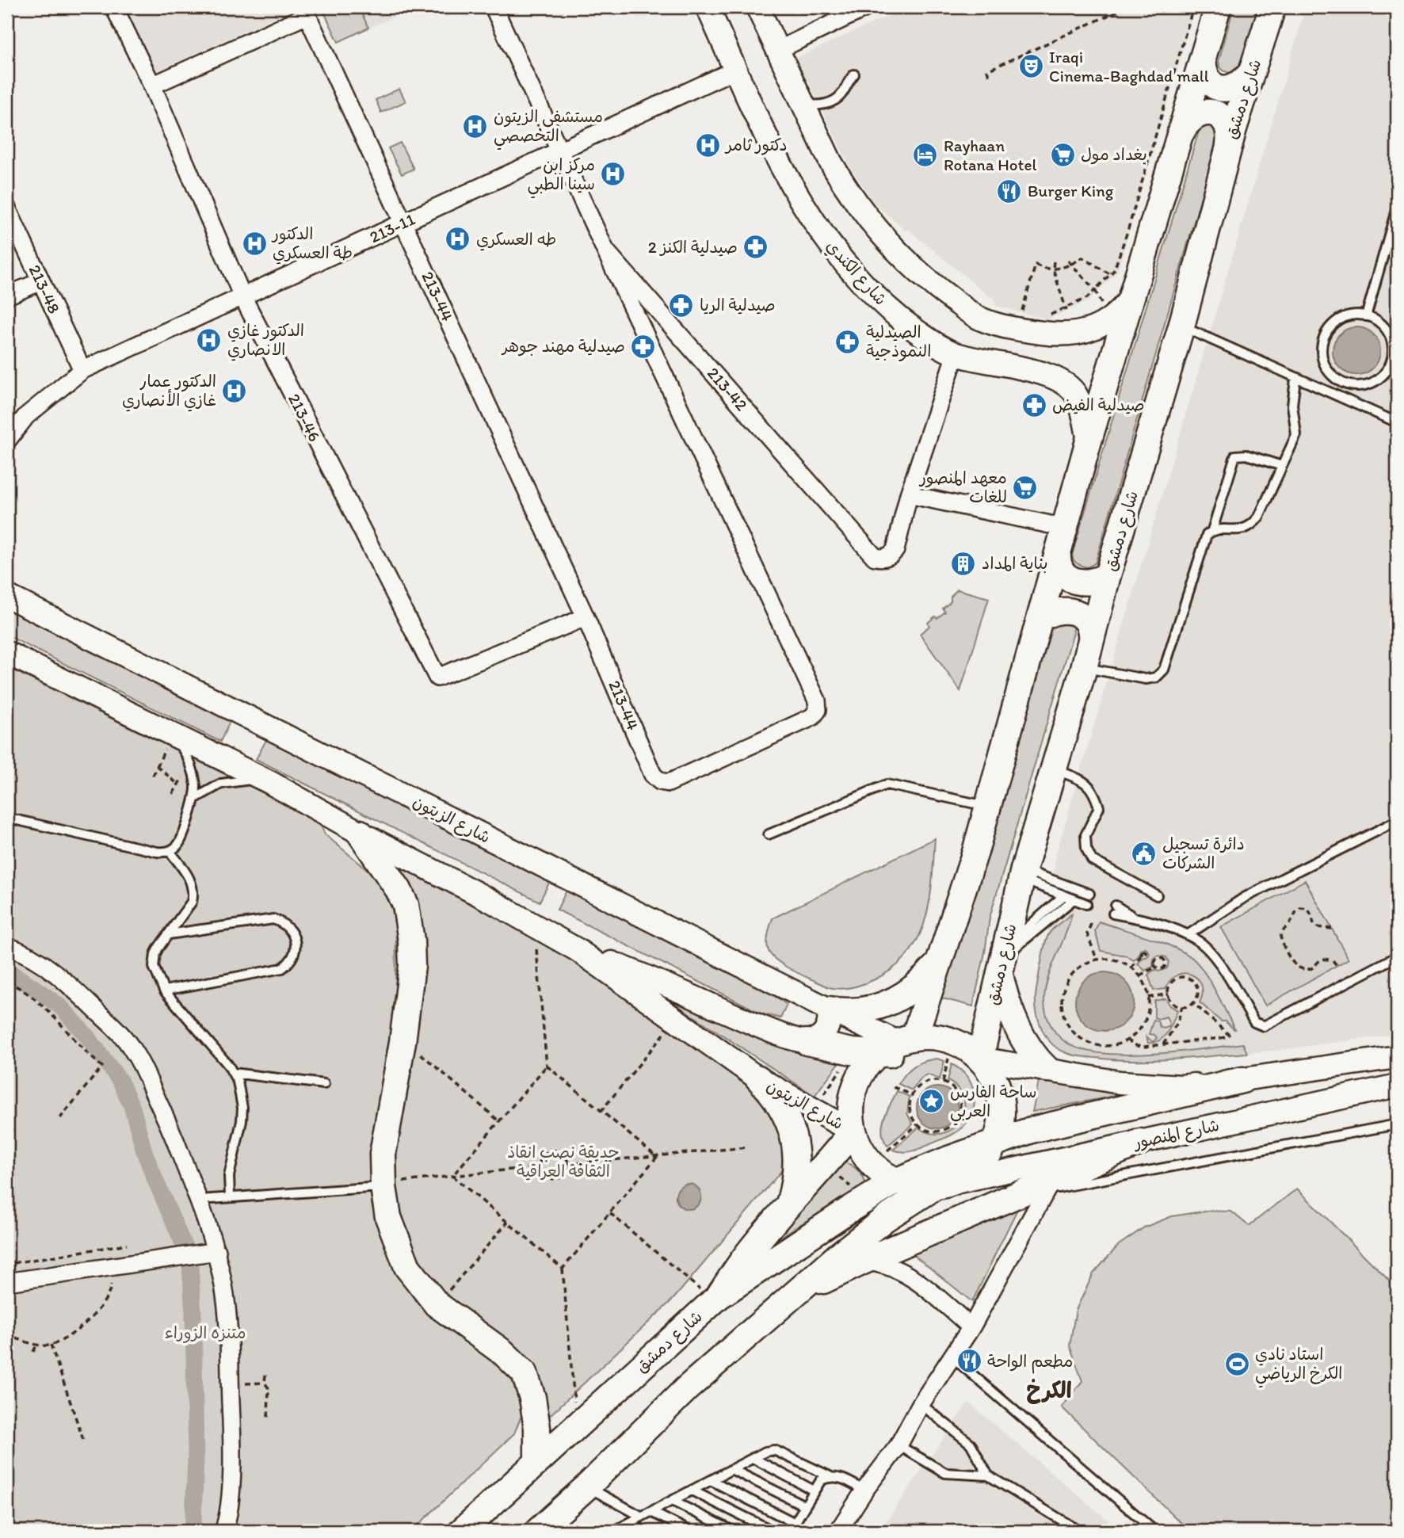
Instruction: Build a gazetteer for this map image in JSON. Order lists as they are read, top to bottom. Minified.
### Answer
{"streets":{"main road":["شارع دمشق","شارع الكندي","شارع الزيتون","شارع المنصور"],"street":["213-11","213-48","213-44","213-42","213-46"]},"crossings":[["شارع دمشق","شارع الزيتون"],["213-11","شارع الكندي"],["213-11","213-48"],["213-11","213-44"],["213-11","213-42"],["213-11","213-46"],["شارع الكندي","213-42"],["213-44","213-42"],["213-44","213-46"]],"districts":["الكرخ"],"parks":["حديقة نصب انقاذ الثقافة العراقية","متنزه الزوراء"],"places":{"theatre":["Iraqi Cinema-Baghdad mall"],"hospital":["مستشفى الزيتون التخصصي","دكتور ثامر","مركز ابن سينا الطبي","طه العسكري","الدكتور طة العسكري","الدكتور غازي الانصاري","الدكتور عمار غازي الأنصاري"],"supermarket":["بغداد مول","معهد المنصور للغات"],"hotel":["Rayhaan Rotana Hotel"],"restaurant":["Burger King","مطعم الواحة"],"pharmacy":["صيدلية الكنز 2","صيدلية الريا","الصيدلية النموذجية","صيدلية مهند جوهر","صيدلية الفيض"],"building":["بناية المداد"],"public building":["دائرة تسجيل الشركات"],"place":["ساحة الفارس العربي"],"sports":["استاد نادي الكرخ الرياضي"]}}
